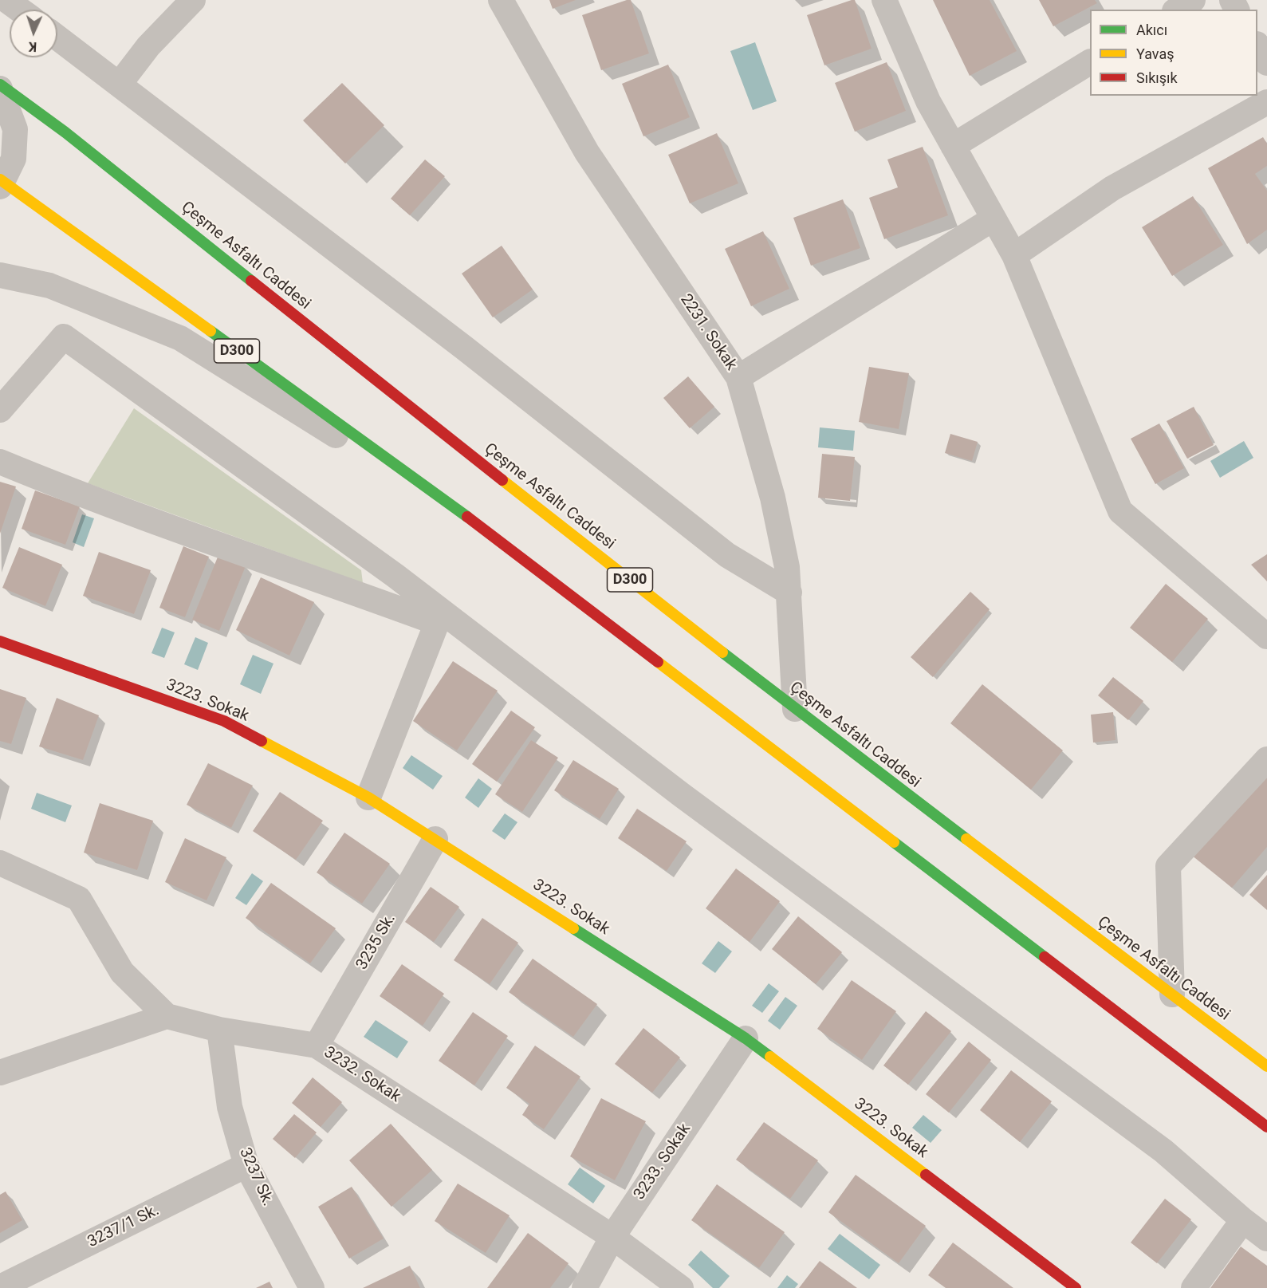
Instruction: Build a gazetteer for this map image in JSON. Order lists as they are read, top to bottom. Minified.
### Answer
{"streets":{"main road":["Çeşme Asfaltı Caddesi","D300","3223. Sokak"],"street":["2231. Sokak","3235 Sk.","3232. Sokak","3233. Sokak","3237 Sk.","3237/1 Sk."]},"crossings":[["Çeşme Asfaltı Caddesi","2231. Sokak"],["3223. Sokak","3235 Sk."],["3223. Sokak","3233. Sokak"],["3235 Sk.","3232. Sokak"],["3232. Sokak","3233. Sokak"],["3232. Sokak","3237 Sk."],["3237 Sk.","3237/1 Sk."]],"legend":["Akıcı","Yavaş","Sıkışık"],"north":"bottom"}
